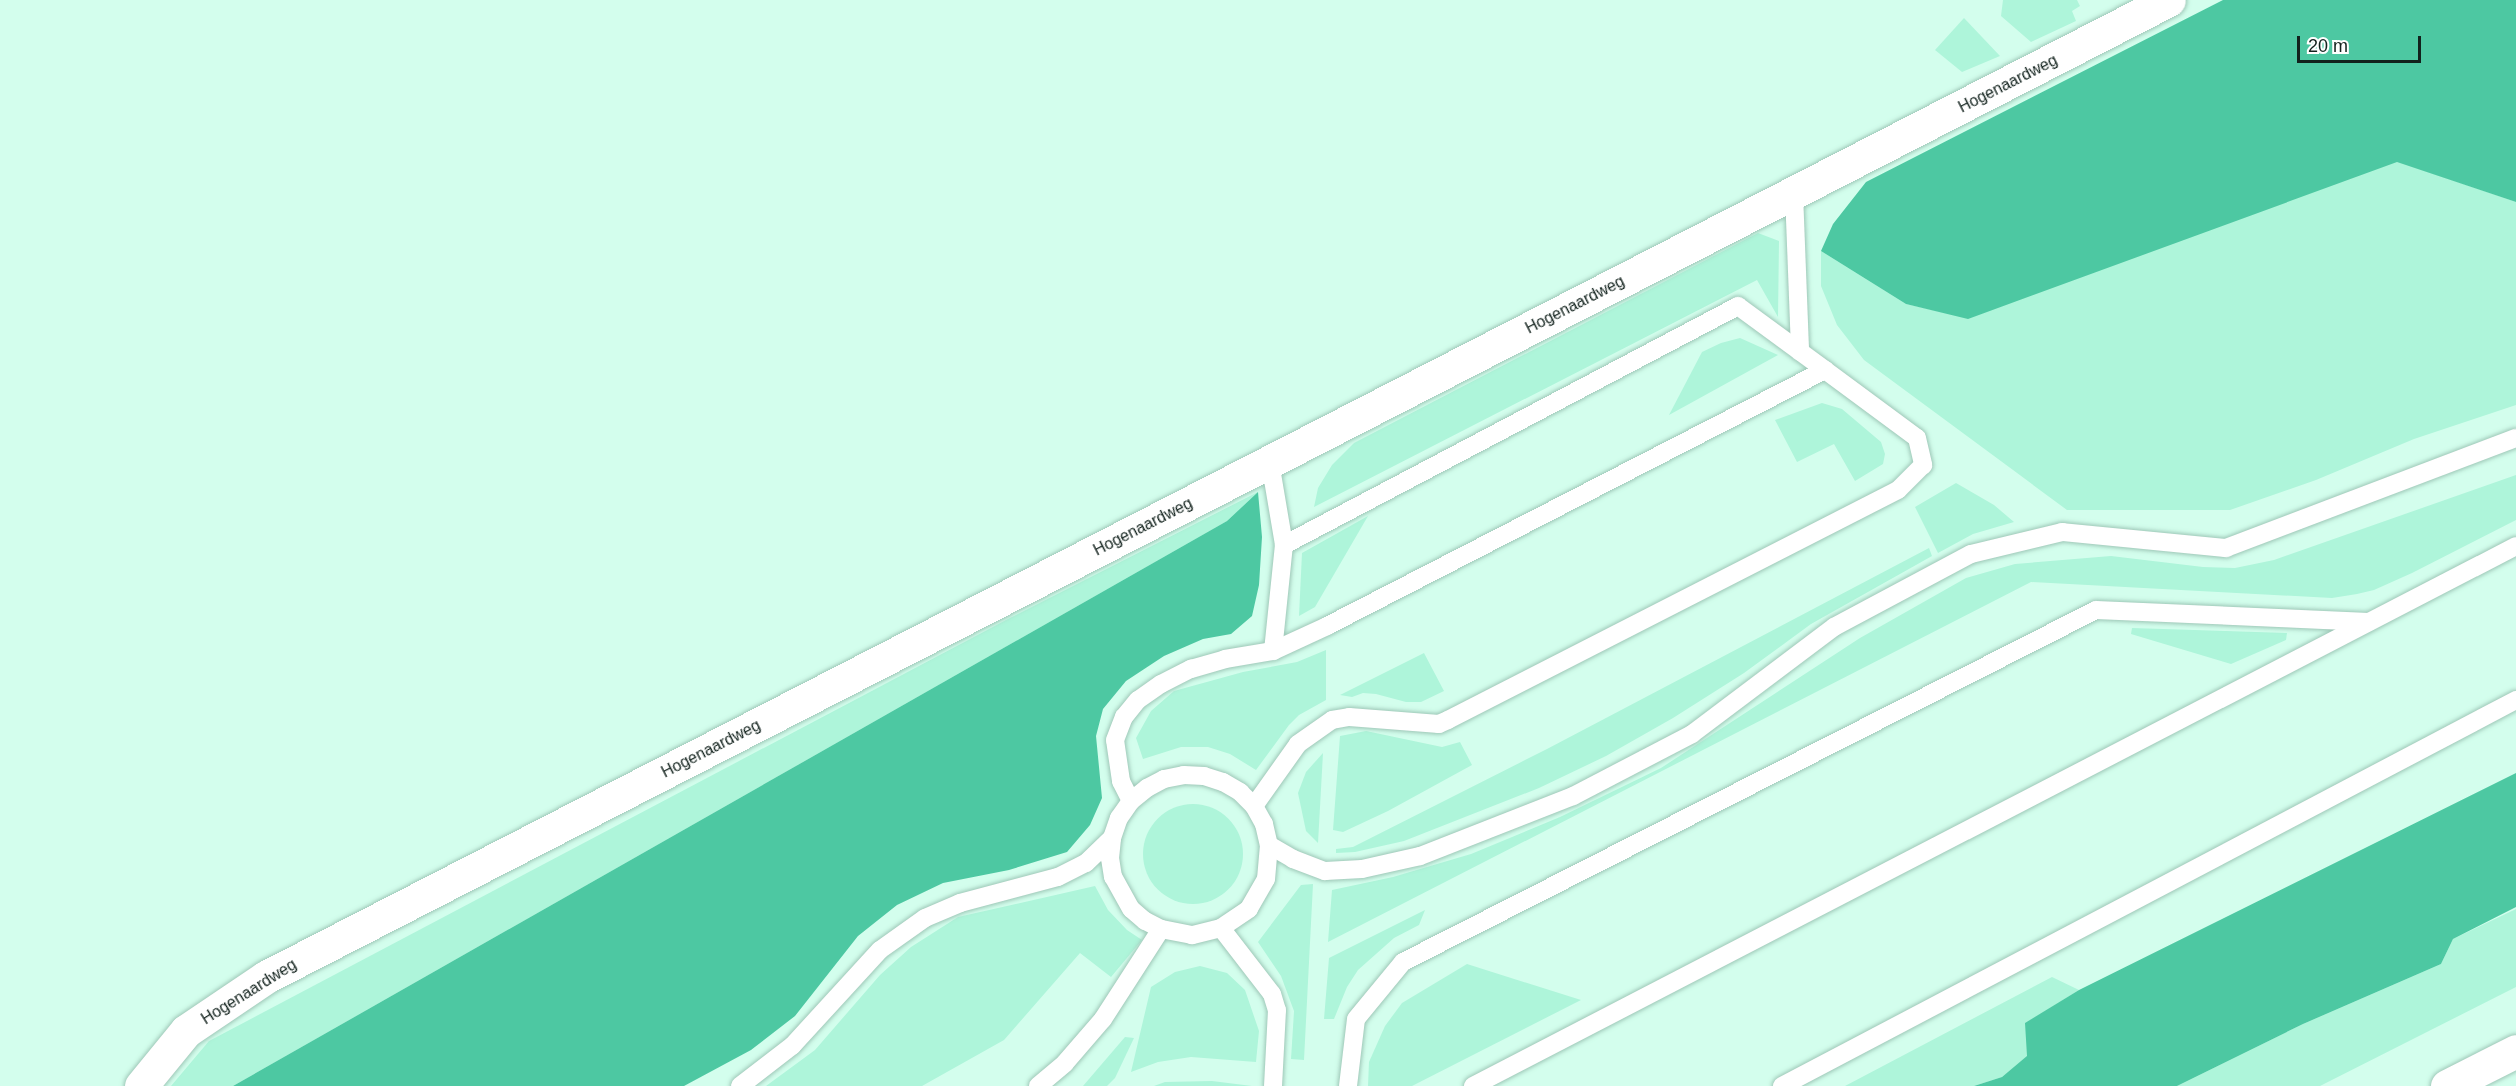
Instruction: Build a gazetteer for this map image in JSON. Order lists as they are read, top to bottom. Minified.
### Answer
{"streets":{"main road":["Hogenaardweg"]},"scale_bar":"20 m"}
